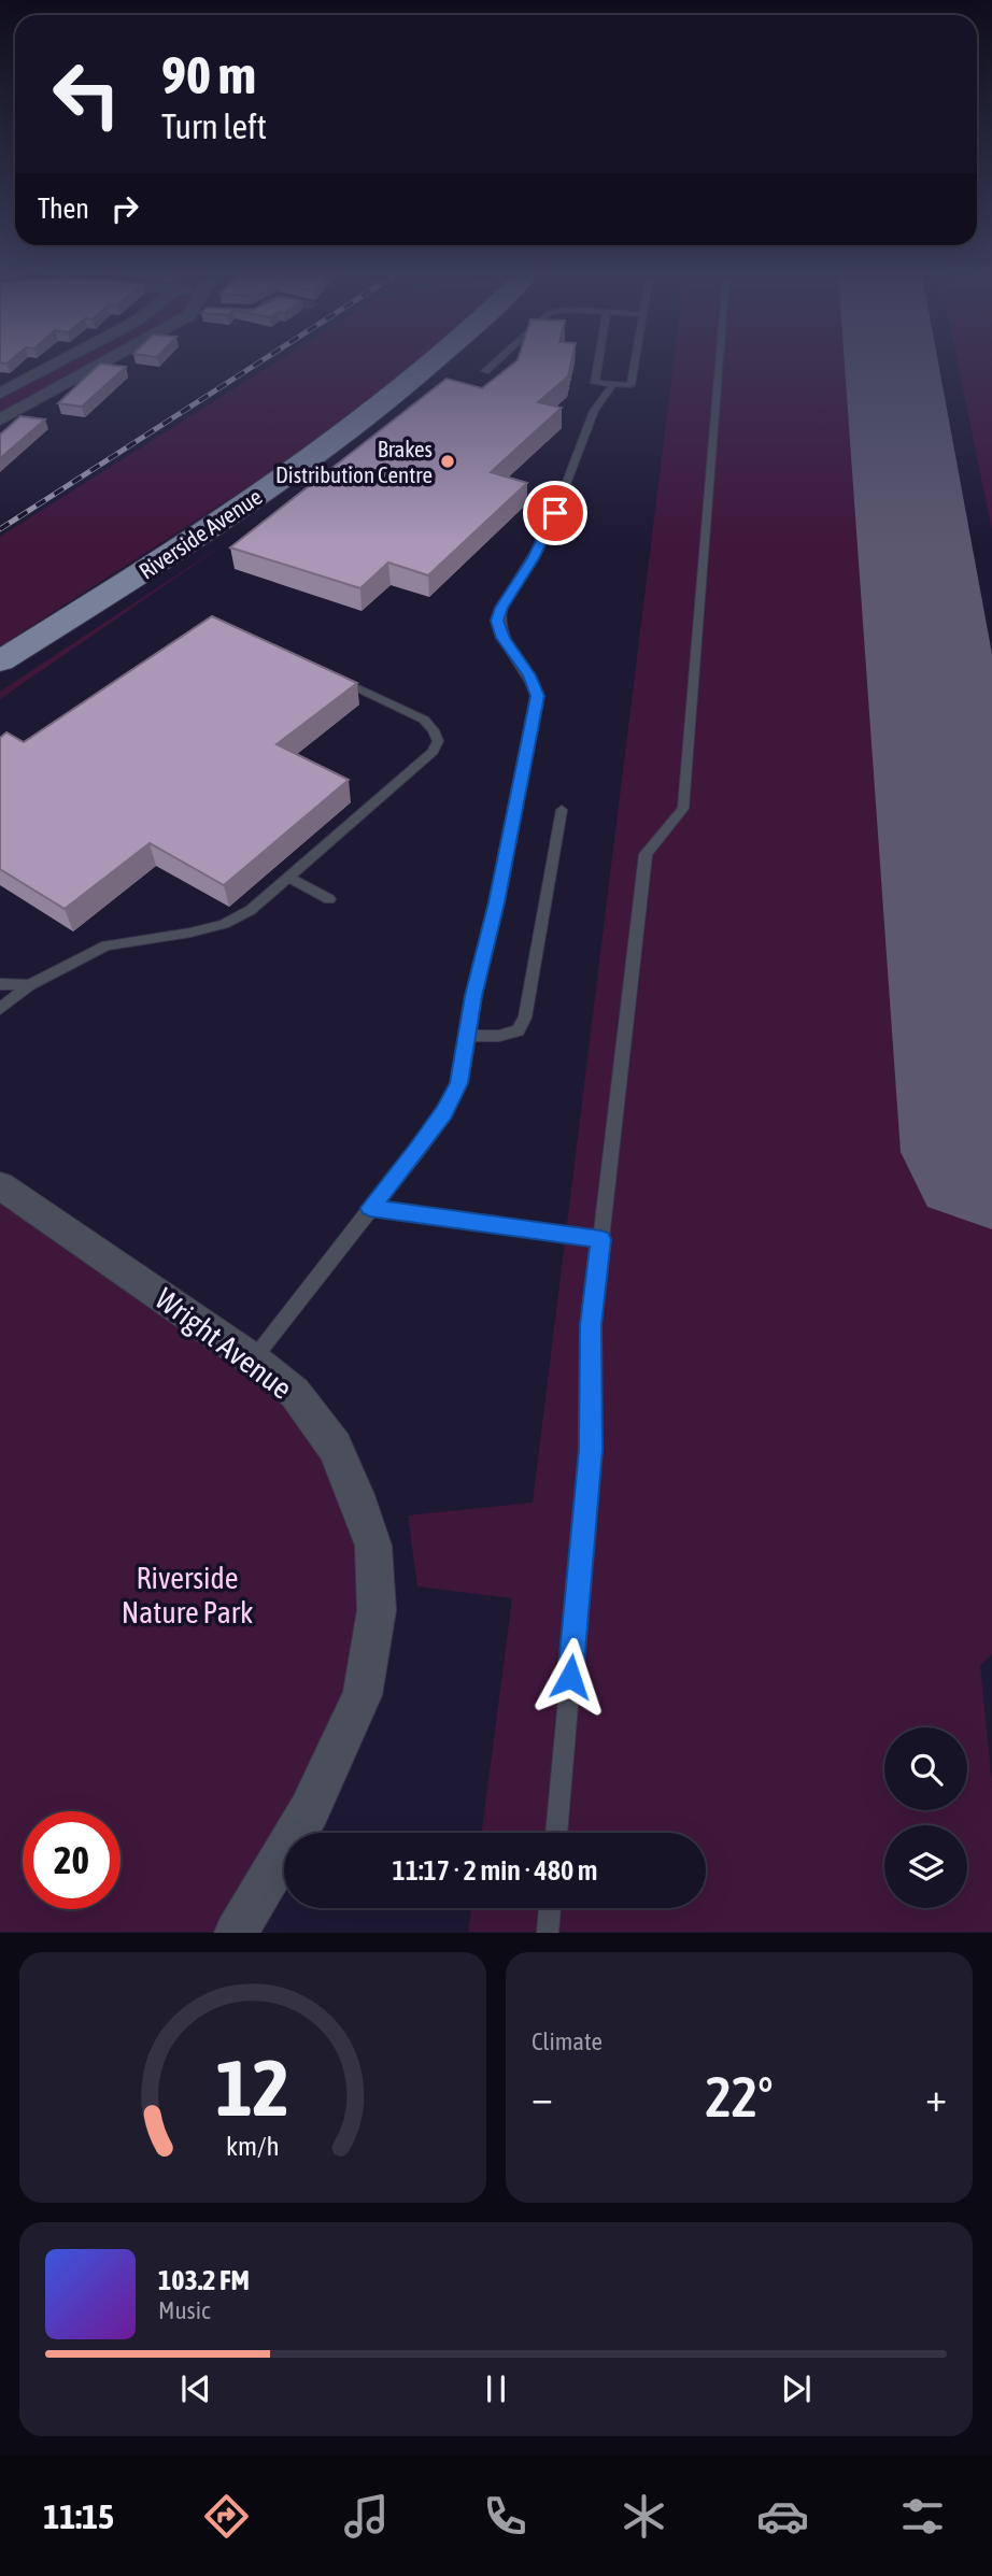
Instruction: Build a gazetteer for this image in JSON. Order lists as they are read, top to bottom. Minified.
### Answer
{"streets":{"main road":["Riverside Avenue"],"street":["Wright Avenue"]},"parks":["Riverside Nature Park"],"places":["Brakes Distribution Centre"],"page":{"turn":["90 m","Turn left"],"then":"Then","limit":"20","trip":"11:17 · 2 min · 480 m","tile":"Climate","heat":["−","22°","+"],"song":["103.2 FM","Music"],"tabs":"11:15","gauge":["12","km/h"]}}
